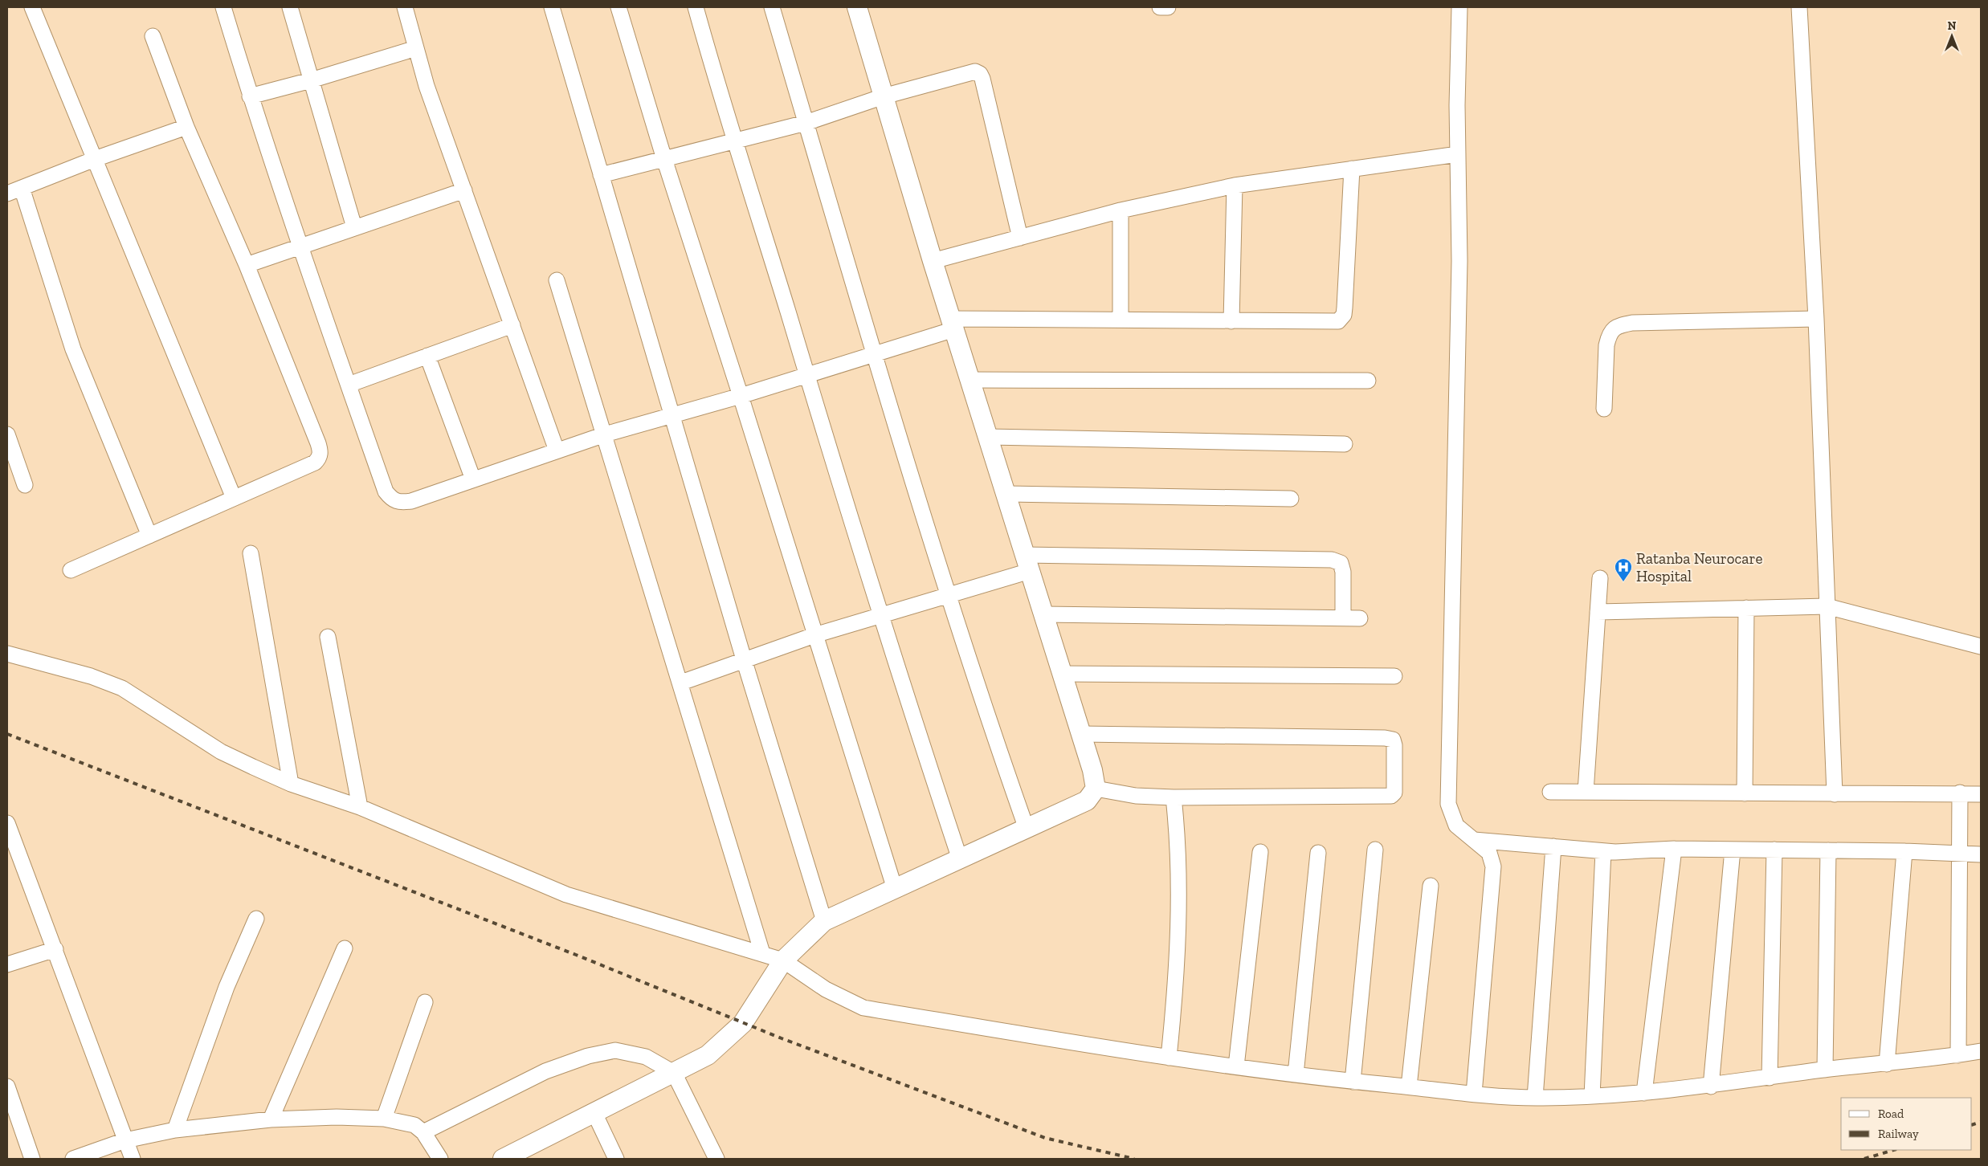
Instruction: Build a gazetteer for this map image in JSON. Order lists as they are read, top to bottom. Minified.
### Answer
{"places":{"hospital":["Ratanba Neurocare Hospital"]},"legend":["Road","Railway"],"north":"top"}
